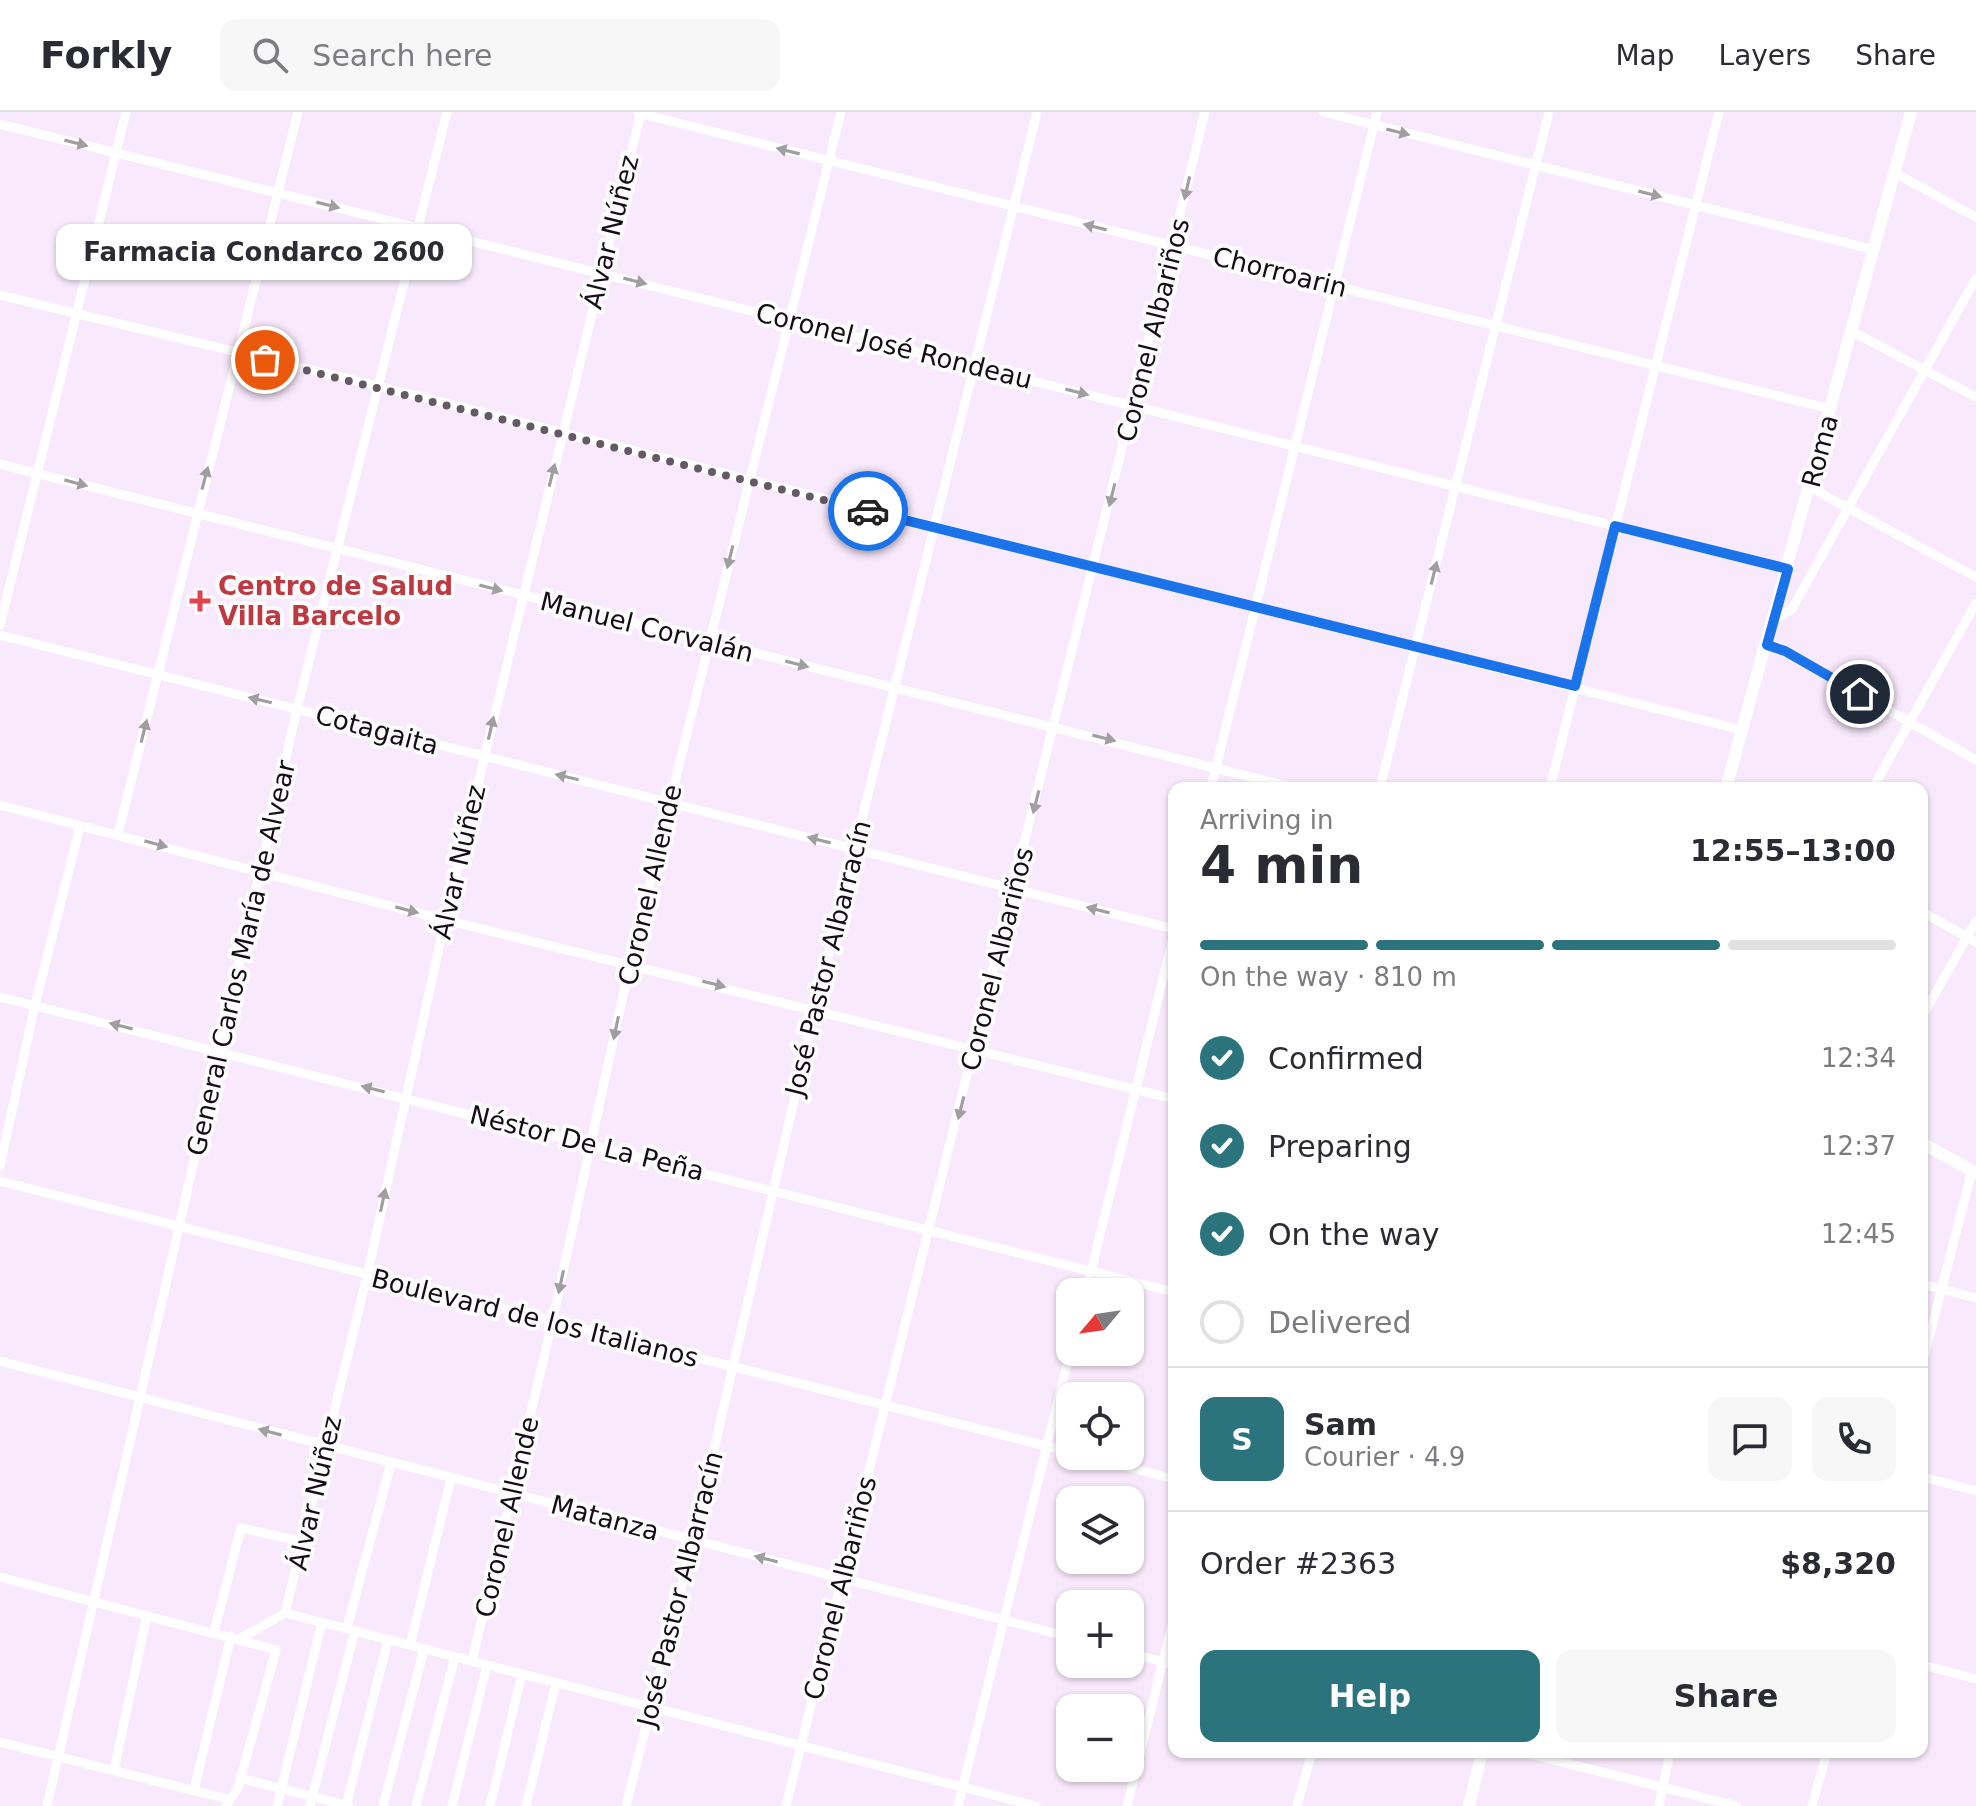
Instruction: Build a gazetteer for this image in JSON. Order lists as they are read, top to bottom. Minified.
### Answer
{"streets":{"street":["Álvar Núñez","Chorroarin","Coronel Albariños","Coronel José Rondeau","Roma","Manuel Corvalán","Cotagaita","Coronel Allende","General Carlos María de Alvear","José Pastor Albarracín","Néstor De La Peña","Boulevard de los Italianos","Matanza"]},"crossings":[["Álvar Núñez","Chorroarin"],["Álvar Núñez","Coronel José Rondeau"],["Álvar Núñez","Manuel Corvalán"],["Álvar Núñez","Cotagaita"],["Álvar Núñez","Néstor De La Peña"],["Álvar Núñez","Boulevard de los Italianos"],["Álvar Núñez","Matanza"],["Chorroarin","Coronel Albariños"],["Chorroarin","Roma"],["Chorroarin","Coronel Allende"],["Chorroarin","José Pastor Albarracín"],["Coronel Albariños","Coronel José Rondeau"],["Coronel Albariños","Manuel Corvalán"],["Coronel Albariños","Cotagaita"],["Coronel Albariños","Néstor De La Peña"],["Coronel Albariños","Boulevard de los Italianos"],["Coronel Albariños","Matanza"],["Coronel José Rondeau","Roma"],["Coronel José Rondeau","Coronel Allende"],["Coronel José Rondeau","General Carlos María de Alvear"],["Coronel José Rondeau","José Pastor Albarracín"],["Manuel Corvalán","Coronel Allende"],["Manuel Corvalán","General Carlos María de Alvear"],["Manuel Corvalán","José Pastor Albarracín"],["Cotagaita","Coronel Allende"],["Cotagaita","General Carlos María de Alvear"],["Cotagaita","José Pastor Albarracín"],["Coronel Allende","Néstor De La Peña"],["Coronel Allende","Boulevard de los Italianos"],["Coronel Allende","Matanza"],["General Carlos María de Alvear","Néstor De La Peña"],["General Carlos María de Alvear","Boulevard de los Italianos"],["General Carlos María de Alvear","Matanza"],["José Pastor Albarracín","Néstor De La Peña"],["José Pastor Albarracín","Boulevard de los Italianos"],["José Pastor Albarracín","Matanza"]],"one_way":["Coronel Albariños","Manuel Corvalán","Cotagaita"],"places":{"other":["Farmacia Condarco 2600"],"health":["Centro de Salud Villa Barcelo"]},"north":"bottom left","page":{"header":"Forkly","search":"Search here","nav":["Map","Layers","Share"],"bubble":"Farmacia Condarco 2600","heading":["4 min","Arriving in","12:55–13:00"],"panel":["Sam","Courier · 4.9","Order #2363","$8,320"],"bar":"On the way · 810 m","list":[["Confirmed","12:34"],["Preparing","12:37"],["On the way","12:45"],"Delivered"],"map_buttons":["+","−"],"round":"S","buttons":["Help","Share"]}}
